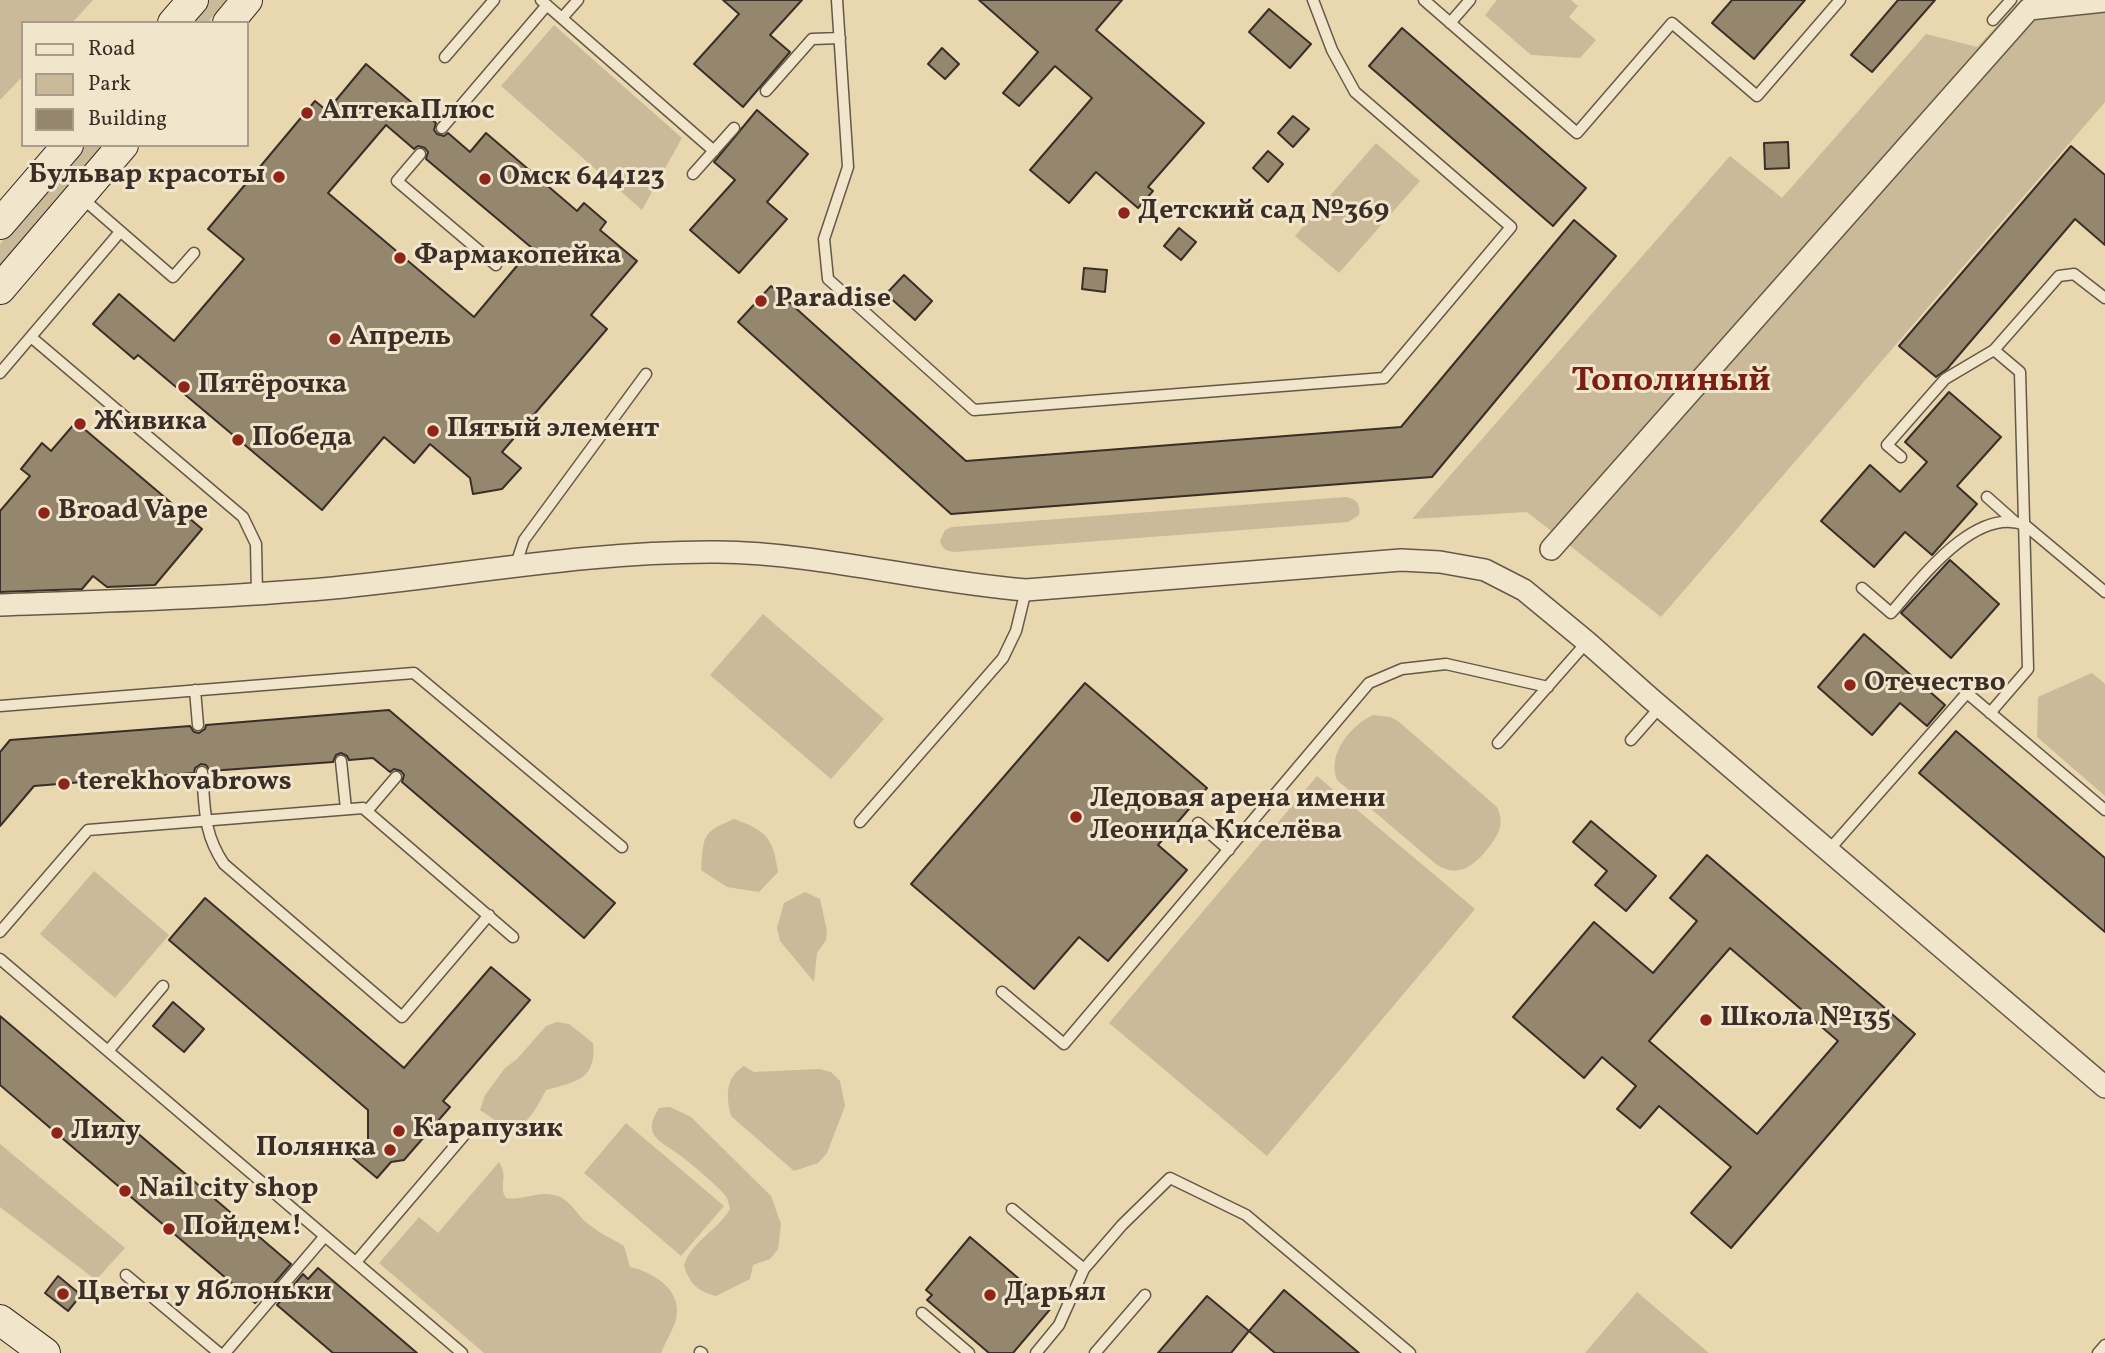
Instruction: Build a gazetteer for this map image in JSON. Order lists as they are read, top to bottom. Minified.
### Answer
{"districts":["Тополиный"],"places":["АптекаПлюс","Бульвар красоты","Омск 644123","Детский сад №369","Фармакопейка","Paradise","Апрель","Пятёрочка","Живика","Пятый элемент","Победа","Broad Vape","Отечество","terekhovabrows","Ледовая арена имени Леонида Киселёва","Школа №135","Карапузик","Лилу","Полянка","Nail city shop","Пойдем!","Цветы у Яблоньки","Дарьял"],"legend":["Road","Park","Building"]}
